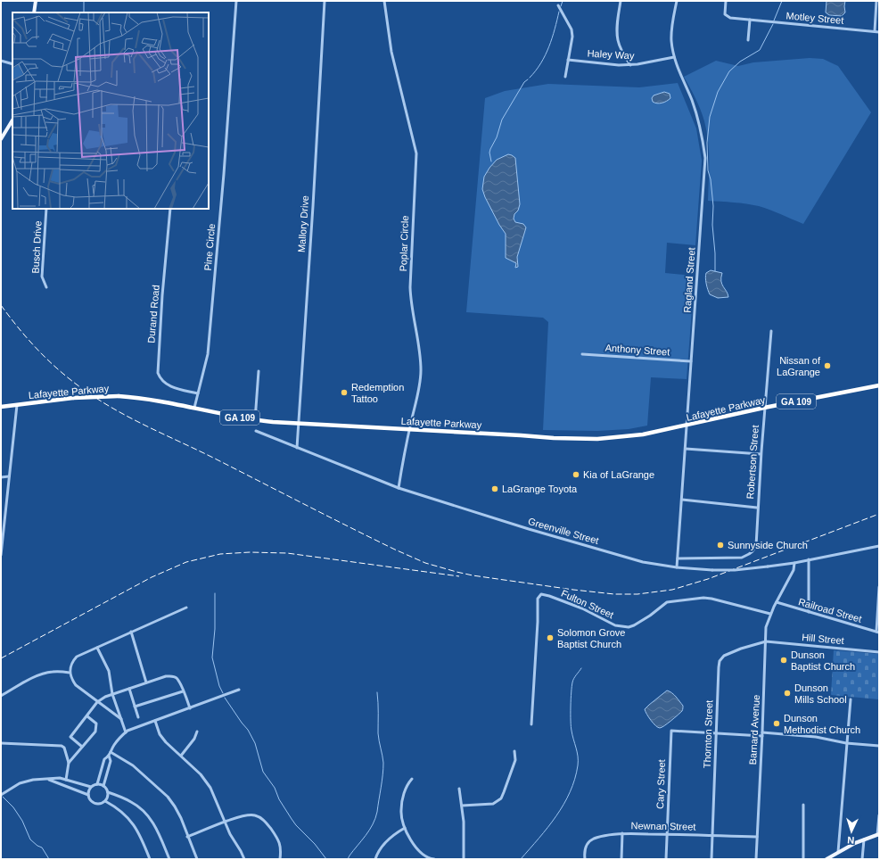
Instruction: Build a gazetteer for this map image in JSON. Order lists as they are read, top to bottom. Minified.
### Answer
{"streets":{"highway":["Lafayette Parkway","GA 109"],"street":["Motley Street","Haley Way","Mallory Drive","Poplar Circle","Busch Drive","Pine Circle","Ragland Street","Durand Road","Anthony Street","Robertson Street","Greenville Street","Fulton Street","Railroad Street","Hill Street","Barnard Avenue","Thornton Street","Cary Street","Newnan Street"]},"crossings":[["Haley Way","Ragland Street"],["Mallory Drive","Lafayette Parkway"],["Mallory Drive","Greenville Street"],["Poplar Circle","Lafayette Parkway"],["Poplar Circle","Greenville Street"],["Pine Circle","Durand Road"],["Pine Circle","Lafayette Parkway"],["Ragland Street","Anthony Street"],["Ragland Street","Lafayette Parkway"],["Ragland Street","Robertson Street"],["Ragland Street","Greenville Street"],["Lafayette Parkway","Robertson Street"],["Greenville Street","Barnard Avenue"],["Fulton Street","Barnard Avenue"],["Railroad Street","Barnard Avenue"],["Hill Street","Barnard Avenue"],["Hill Street","Thornton Street"],["Barnard Avenue","Thornton Street"],["Barnard Avenue","Newnan Street"],["Thornton Street","Cary Street"],["Thornton Street","Newnan Street"],["Cary Street","Newnan Street"]],"places":["Nissan of LaGrange","Redemption Tattoo","Kia of LaGrange","LaGrange Toyota","Sunnyside Church","Solomon Grove Baptist Church","Dunson Baptist Church","Dunson Mills School","Dunson Methodist Church"],"north":"bottom"}
